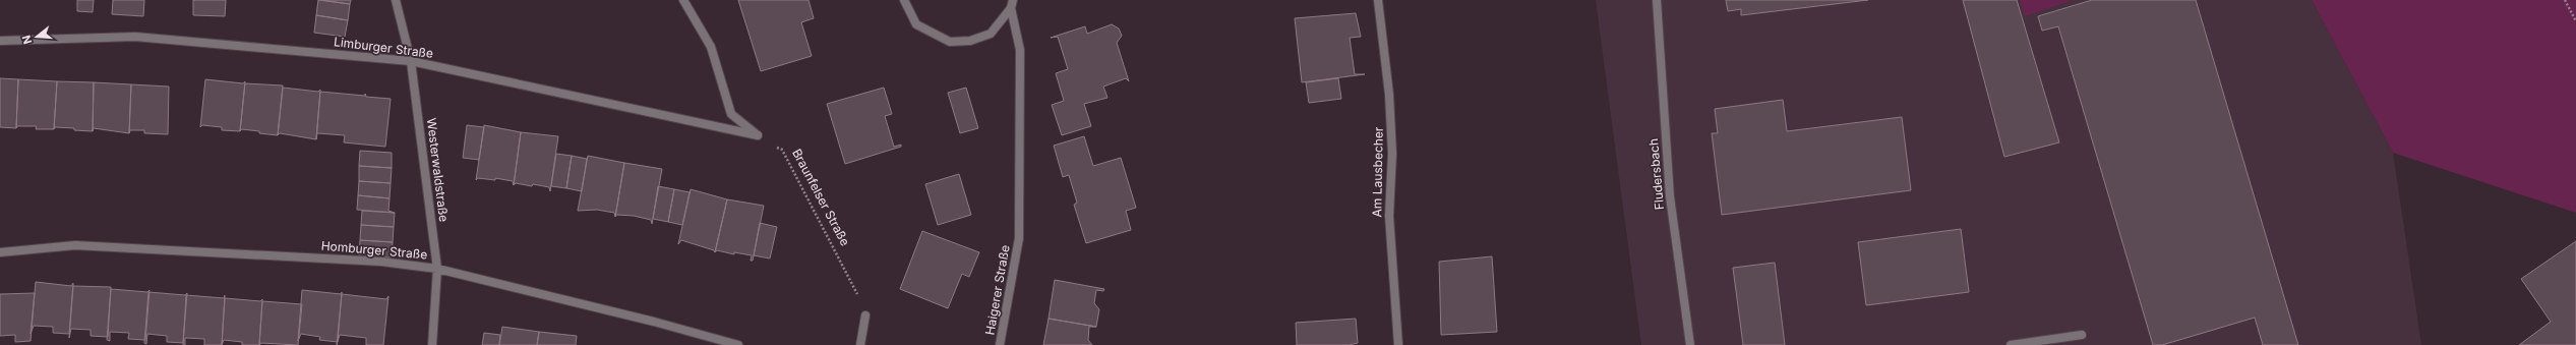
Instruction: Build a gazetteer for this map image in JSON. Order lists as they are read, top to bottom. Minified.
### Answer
{"streets":{"street":["Limburger Straße","Westerwaldstraße","Am Lausbecher","Fludersbach","Homburger Straße","Haigerer Straße"],"path":["Braunfelser Straße"]},"crossings":[["Limburger Straße","Westerwaldstraße"],["Limburger Straße","Braunfelser Straße"],["Westerwaldstraße","Homburger Straße"]],"north":"left"}
